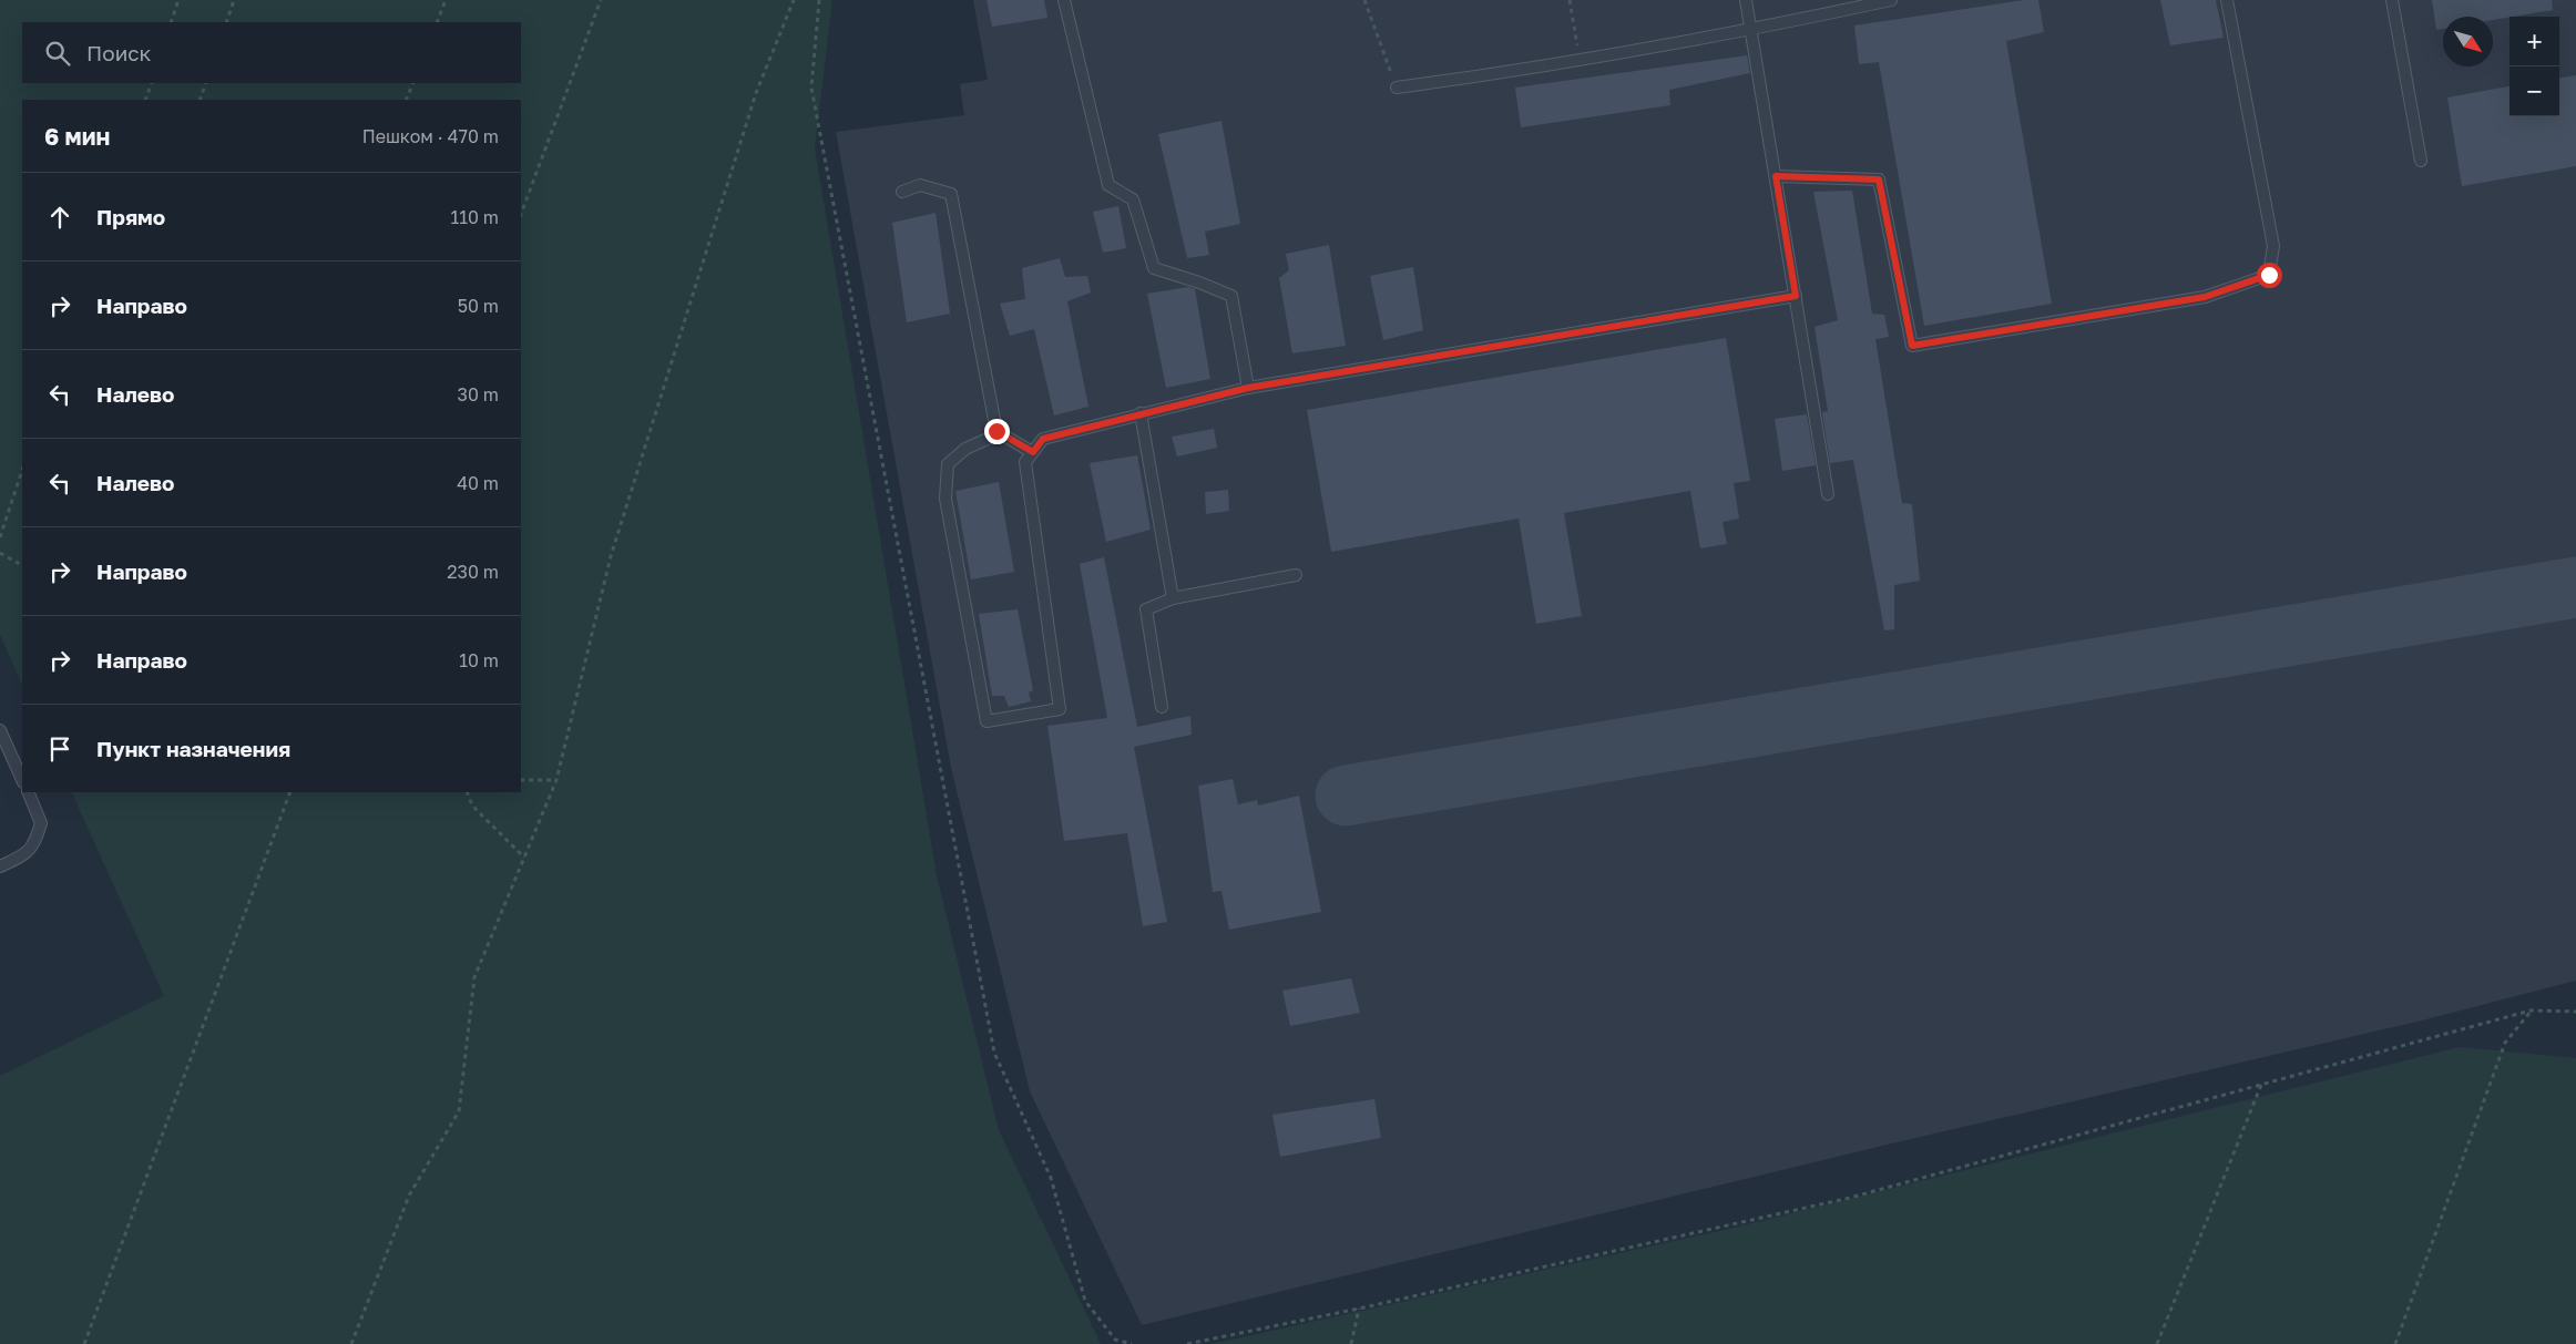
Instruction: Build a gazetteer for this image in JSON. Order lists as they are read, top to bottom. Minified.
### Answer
{"north":"bottom right","page":{"map_buttons":["+","−"],"search":"Поиск","heading":["6 мин","Пешком · 470 m"],"list":[["Прямо","110 m"],["Направо","50 m"],["Налево","30 m"],["Налево","40 m"],["Направо","230 m"],["Направо","10 m"],"Пункт назначения"]}}
